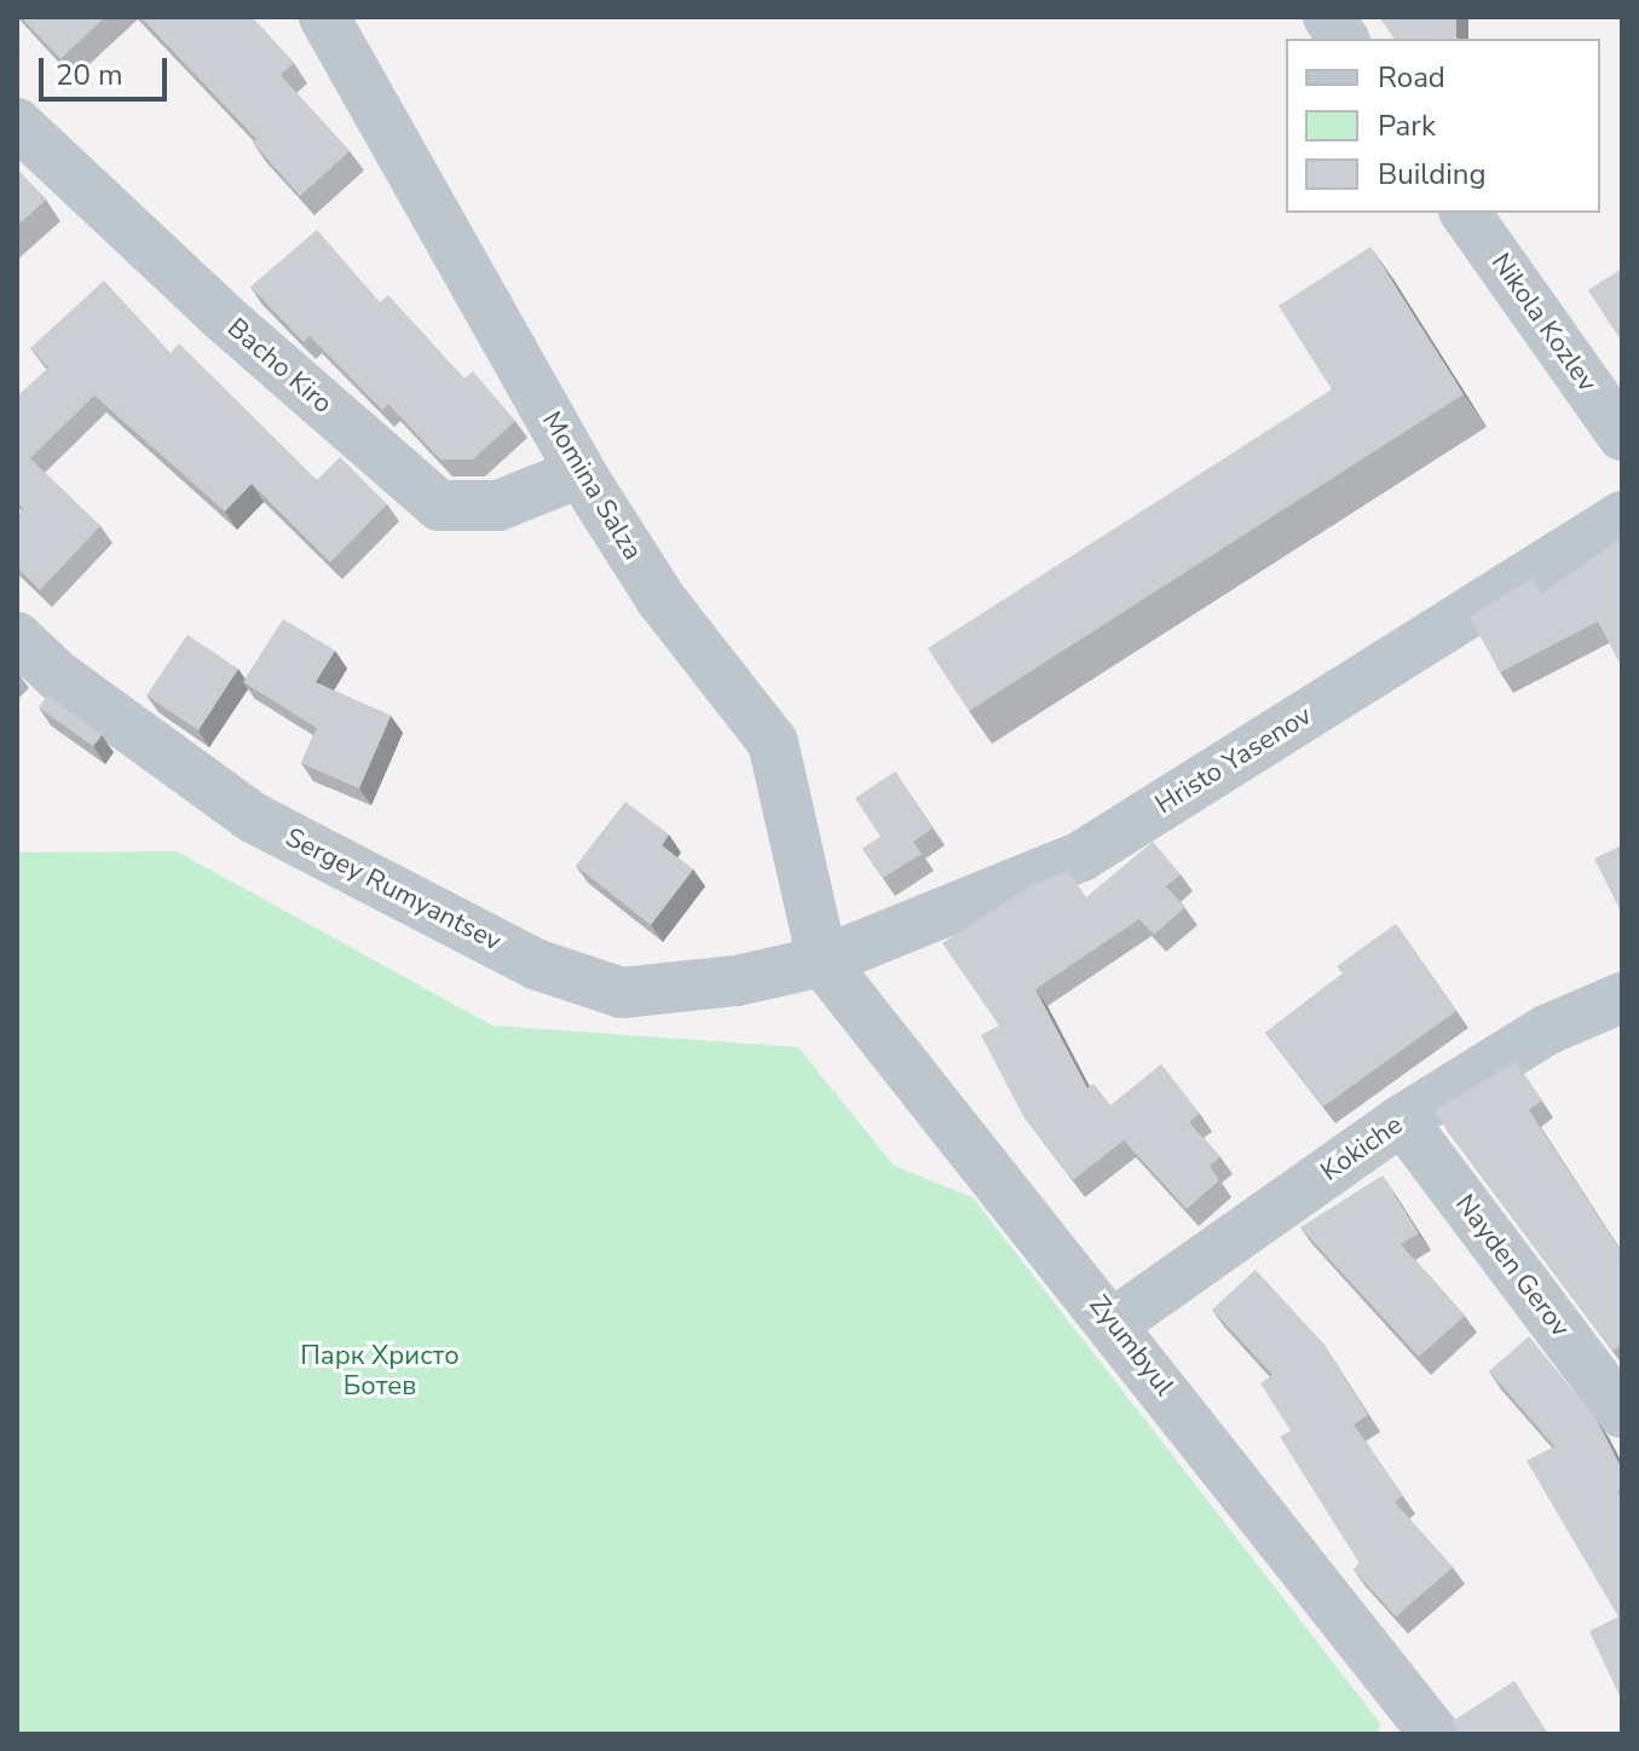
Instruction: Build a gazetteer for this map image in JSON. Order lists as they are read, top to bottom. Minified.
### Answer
{"streets":{"street":["Nikola Kozlev","Bacho Kiro","Momina Salza","Hristo Yasenov","Sergey Rumyantsev","Kokiche","Nayden Gerov","Zyumbyul"]},"crossings":[["Bacho Kiro","Momina Salza"],["Momina Salza","Hristo Yasenov"],["Momina Salza","Sergey Rumyantsev"],["Momina Salza","Zyumbyul"],["Hristo Yasenov","Sergey Rumyantsev"],["Hristo Yasenov","Zyumbyul"],["Sergey Rumyantsev","Zyumbyul"],["Kokiche","Nayden Gerov"],["Kokiche","Zyumbyul"]],"parks":["Парк Христо Ботев"],"legend":["Road","Park","Building"],"scale_bar":"20 m"}
